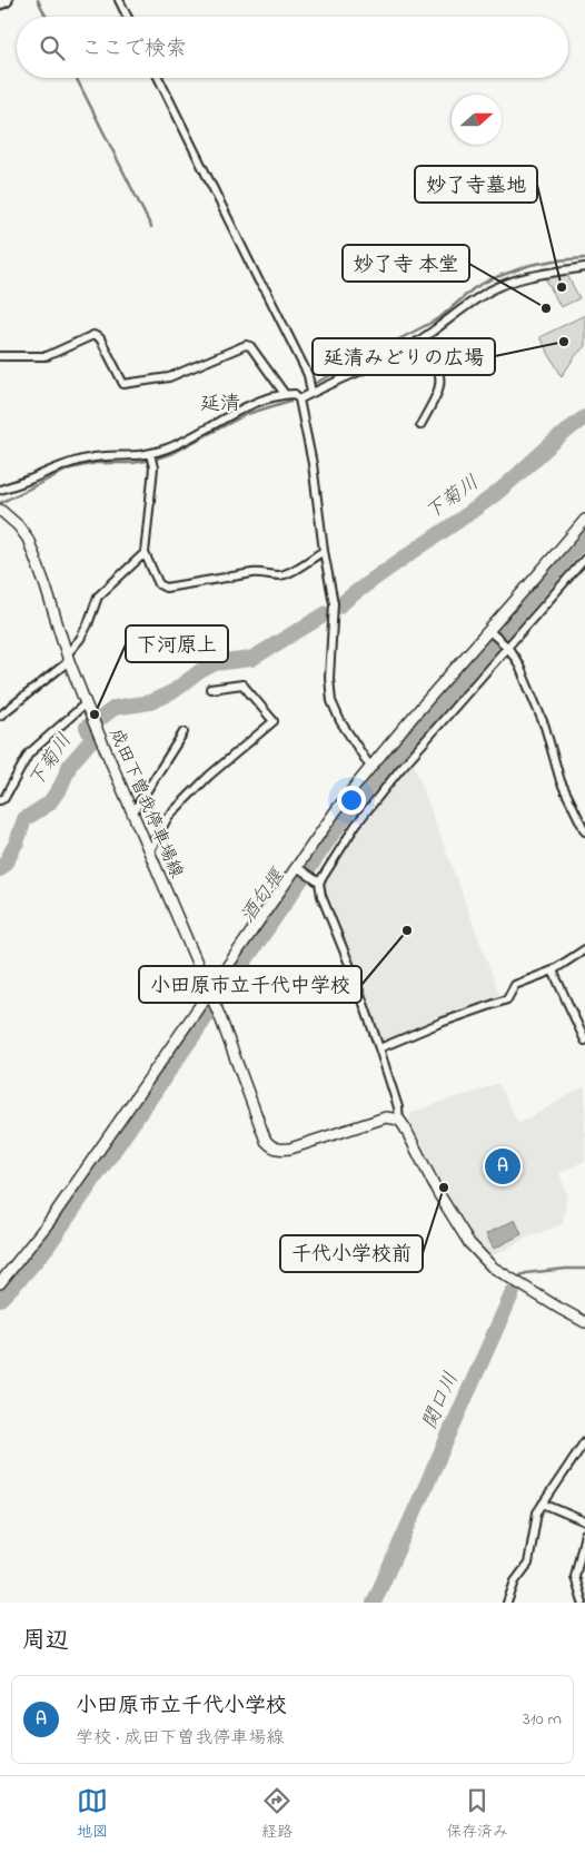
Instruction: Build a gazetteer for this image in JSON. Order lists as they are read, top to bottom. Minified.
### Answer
{"streets":{"main road":["成田下曽我停車場線"]},"districts":["延清"],"water":["下菊川","酒匂堰","関口川"],"places":["妙了寺墓地","妙了寺 本堂","延清みどりの広場","下河原上","小田原市立千代中学校","千代小学校前"],"north":"right","page":{"search":"ここで検索","pins":"A","heading":"周辺","list":[{"mark":"A","name":"小田原市立千代小学校","note":"学校 · 成田下曽我停車場線","value":"310 m"}],"nav":["地図","経路","保存済み"]}}
